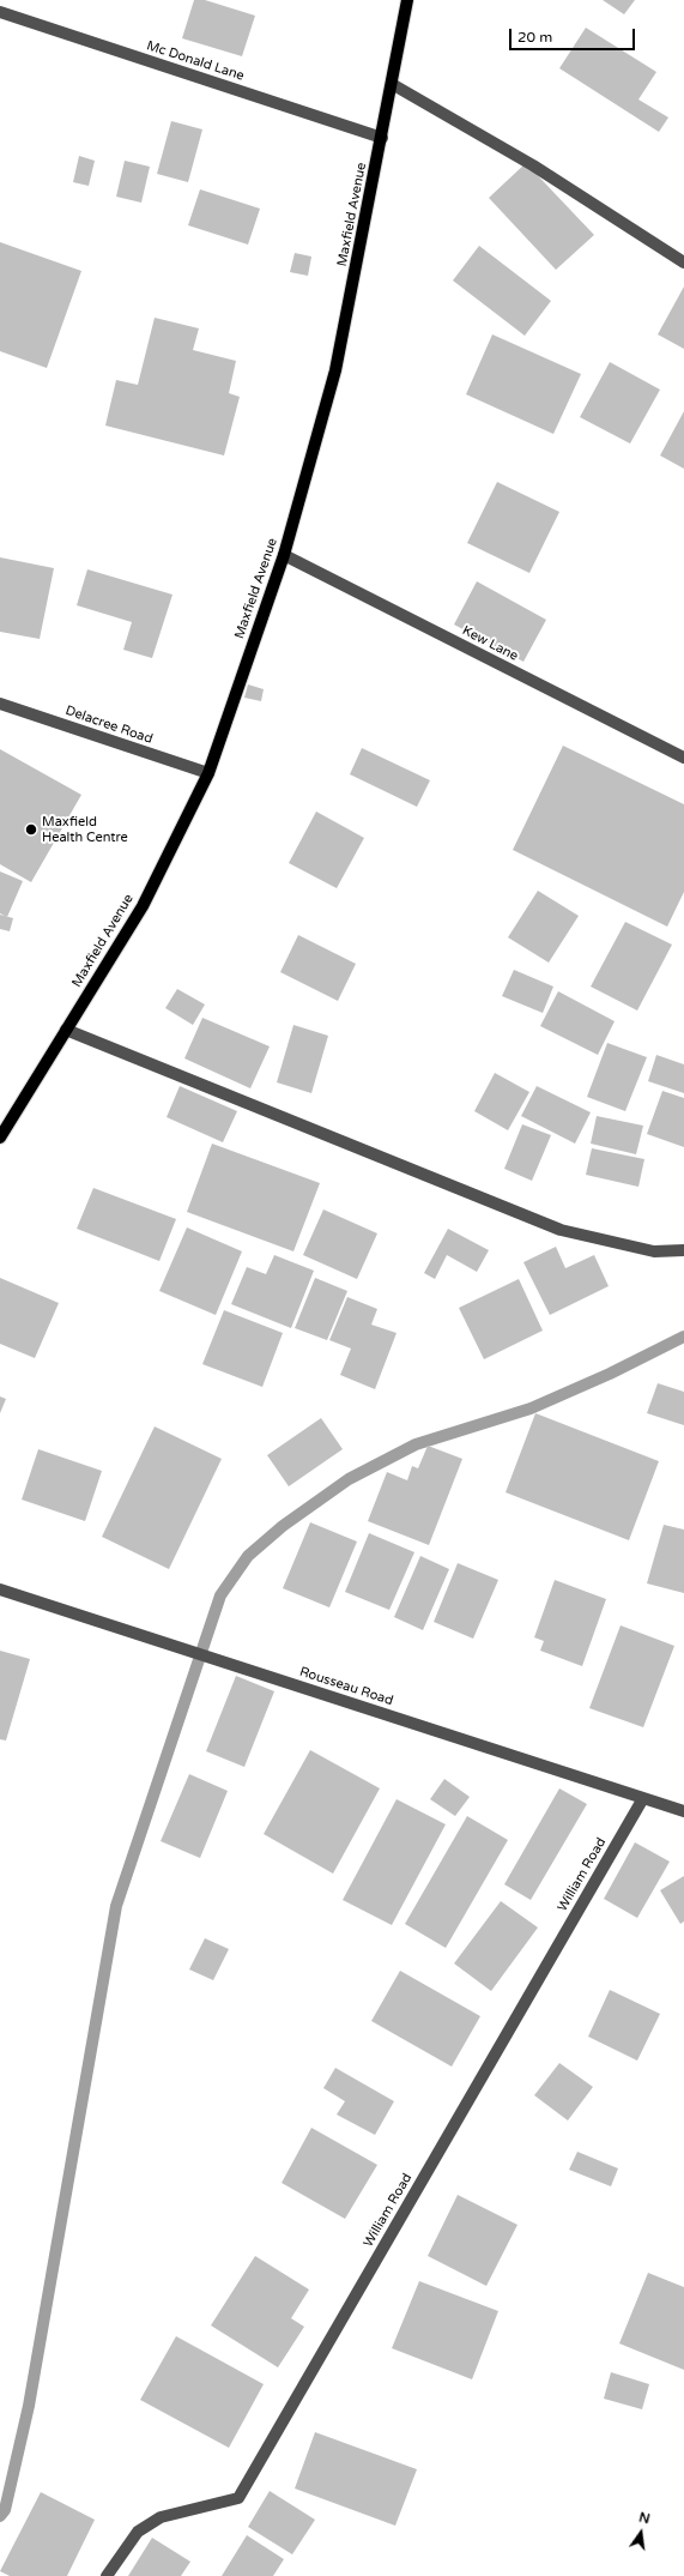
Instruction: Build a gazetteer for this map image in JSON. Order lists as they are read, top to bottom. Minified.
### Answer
{"streets":{"main road":["Maxfield Avenue"],"street":["Mc Donald Lane","Kew Lane","Delacree Road","Rousseau Road","William Road"]},"crossings":[["Mc Donald Lane","Maxfield Avenue"],["Maxfield Avenue","Kew Lane"],["Maxfield Avenue","Delacree Road"],["Rousseau Road","William Road"]],"places":["Maxfield Health Centre"],"scale_bar":"20 m","north":"top"}
